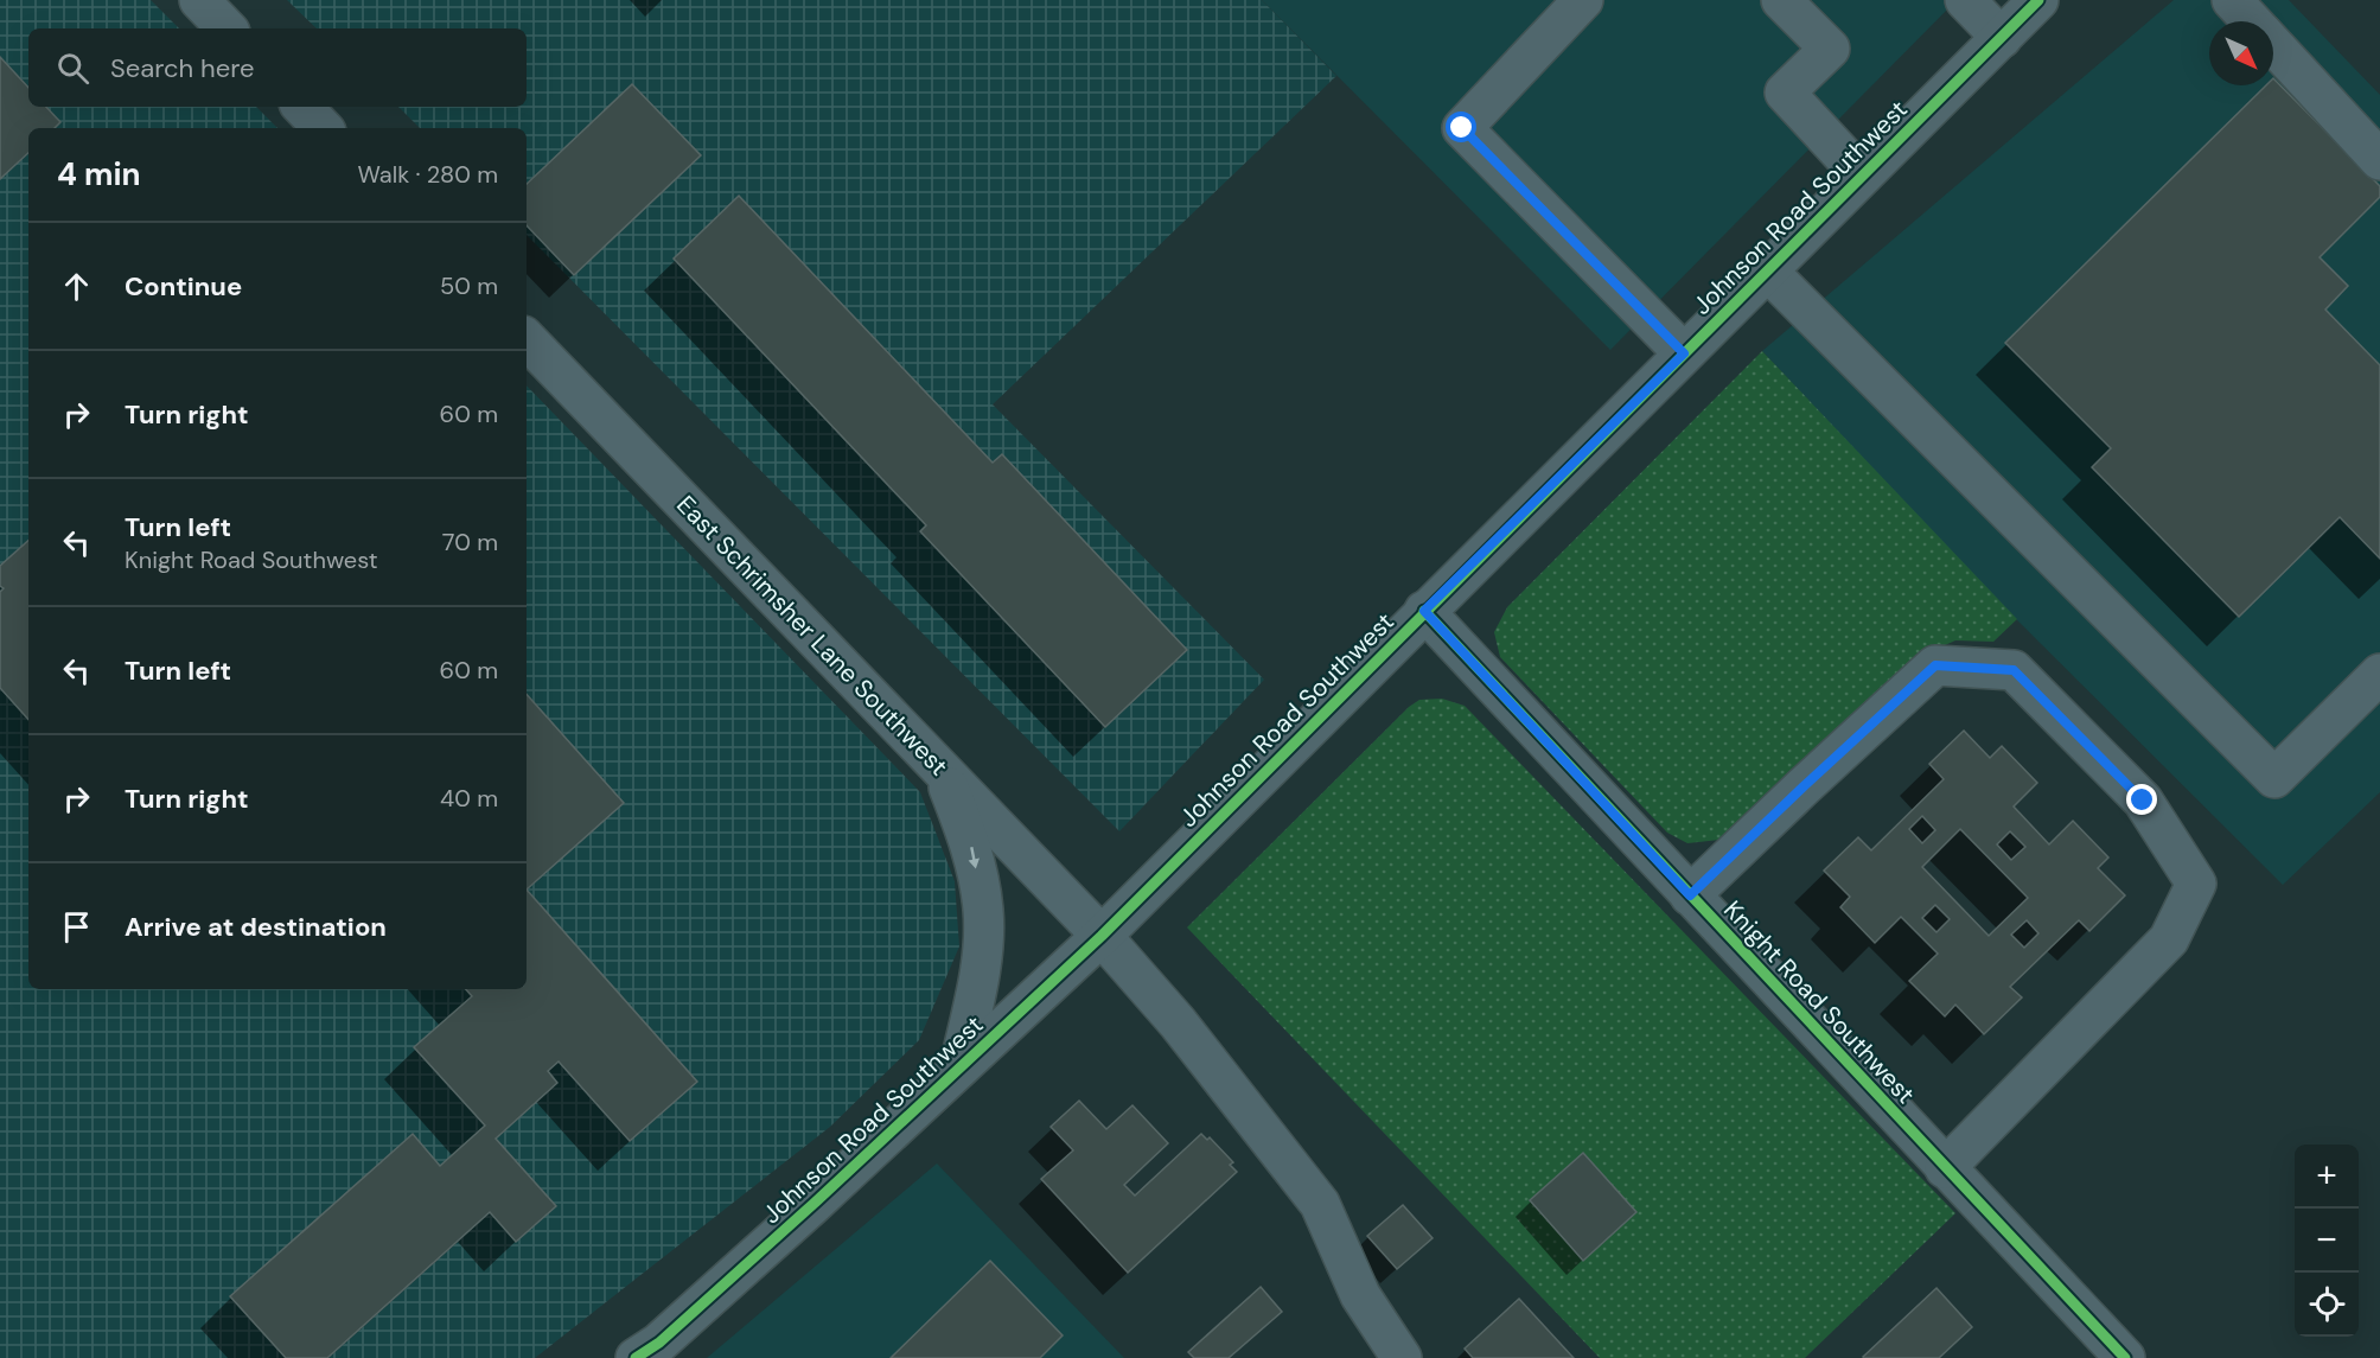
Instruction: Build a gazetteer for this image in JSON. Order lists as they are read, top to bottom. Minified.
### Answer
{"streets":{"street":["Johnson Road Southwest","East Schrimsher Lane Southwest","Knight Road Southwest"]},"crossings":[["Johnson Road Southwest","East Schrimsher Lane Southwest"],["Johnson Road Southwest","Knight Road Southwest"]],"north":"bottom right","page":{"search":"Search here","heading":["4 min","Walk · 280 m"],"list":[["Continue","50 m"],["Turn right","60 m"],["Turn left","Knight Road Southwest","70 m"],["Turn left","60 m"],["Turn right","40 m"],"Arrive at destination"],"map_buttons":["+","−"]}}
